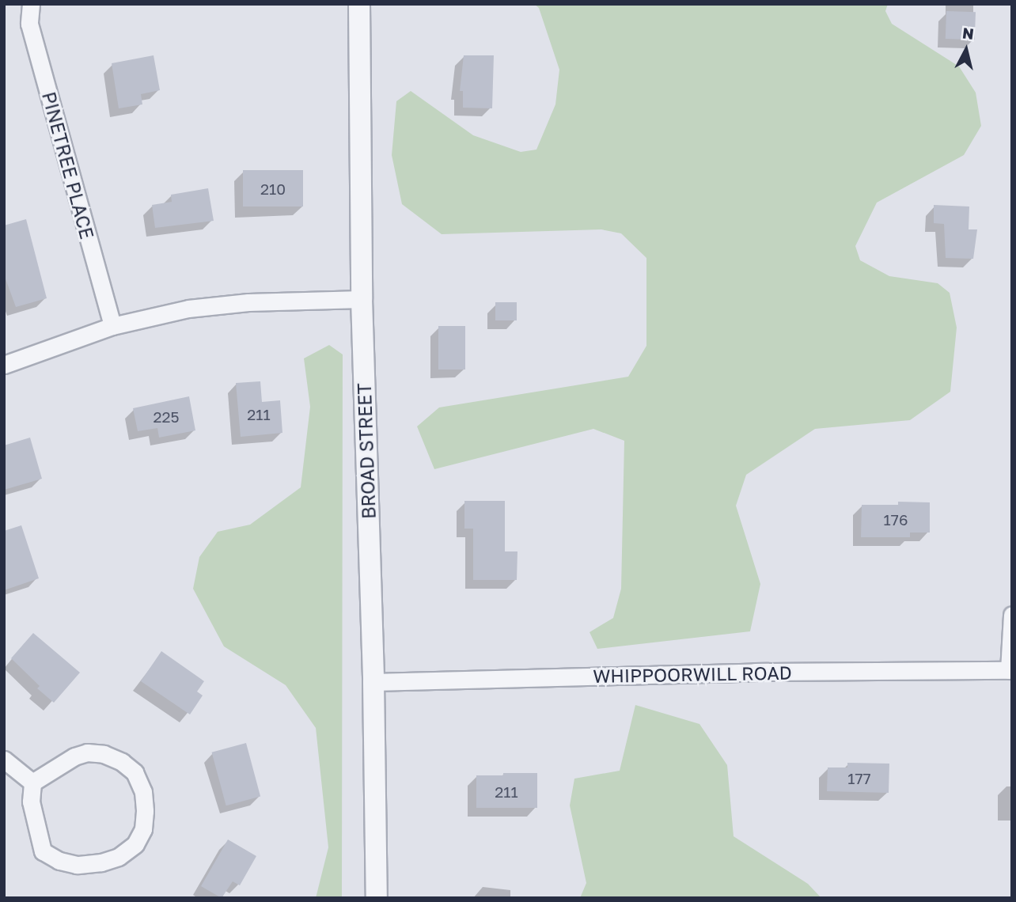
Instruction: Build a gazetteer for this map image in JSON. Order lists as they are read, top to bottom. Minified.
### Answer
{"streets":{"street":["PINETREE PLACE","BROAD STREET","WHIPPOORWILL ROAD"]},"crossings":[["BROAD STREET","WHIPPOORWILL ROAD"]],"house_numbers":["210","211","225","176","177","211"],"north":"top"}
